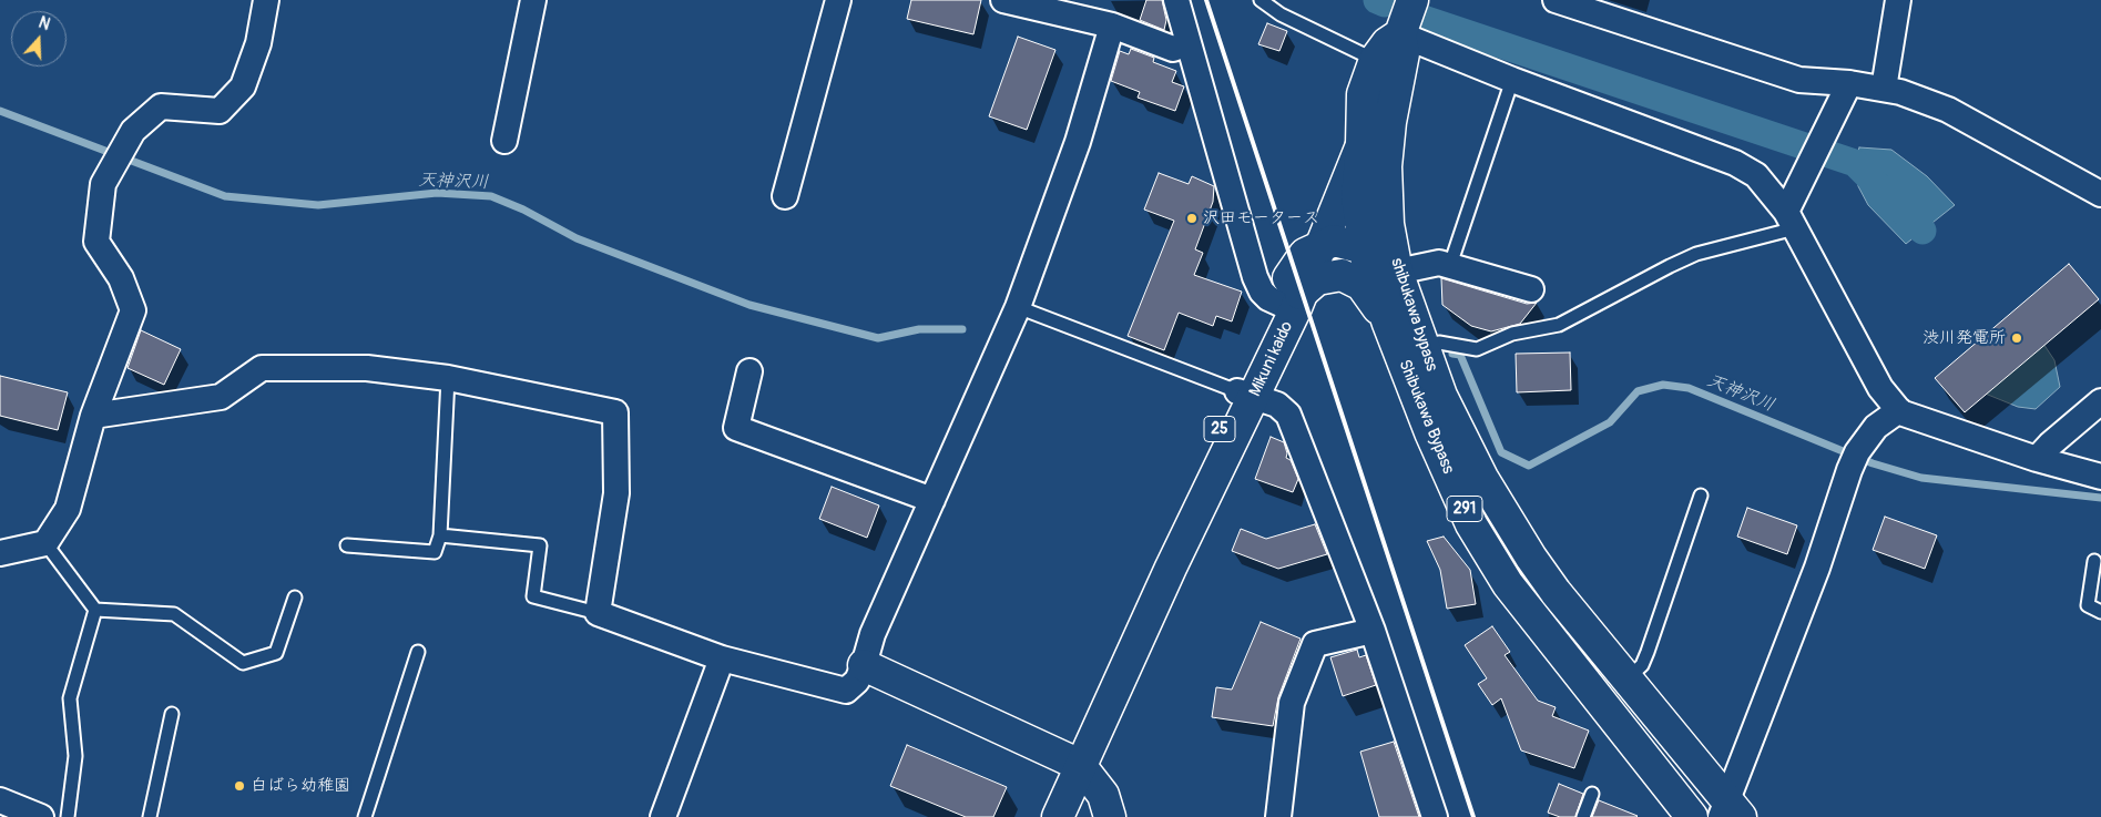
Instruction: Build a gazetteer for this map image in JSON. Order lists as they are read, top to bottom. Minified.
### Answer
{"streets":{"main road":["shibukawa bypass","Mikuni kaido","Shibukawa Bypass","25","291"]},"crossings":[["shibukawa bypass","Mikuni kaido"],["shibukawa bypass","291"],["Mikuni kaido","Shibukawa Bypass"],["Mikuni kaido","291"],["Shibukawa Bypass","291"]],"water":["天神沢川"],"places":["沢田モータース","渋川発電所","白ばら幼稚園"],"north":"top"}
